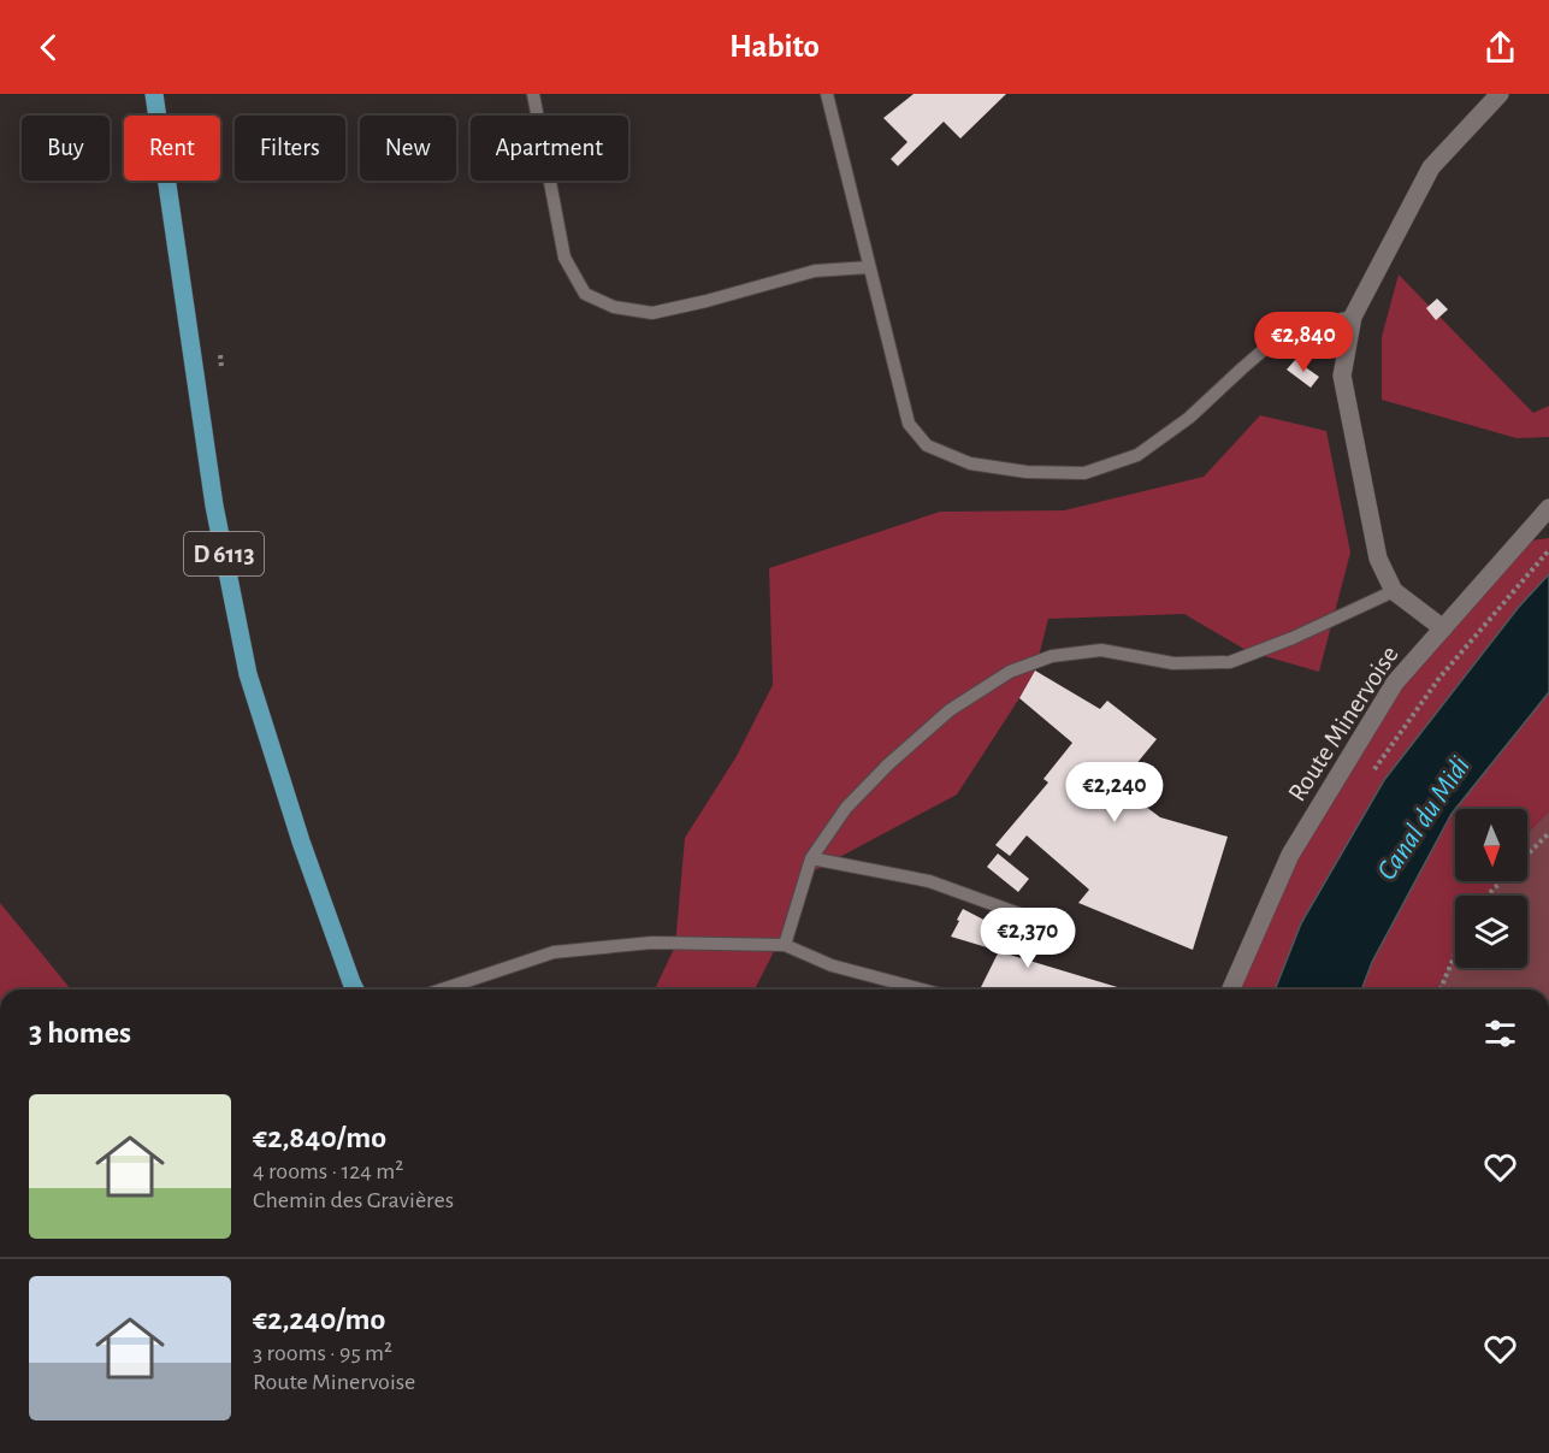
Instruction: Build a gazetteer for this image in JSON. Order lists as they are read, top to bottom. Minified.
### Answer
{"streets":{"main road":["D 6113"],"street":["Route Minervoise"]},"water":["Canal du Midi"],"north":"bottom","page":{"header":"Habito","chip":["Buy","Rent","Filters","New","Apartment"],"price":["€2,840","€2,240","€2,370"],"heading":"3 homes","list":[{"name":"€2,840/mo","note":"4 rooms · 124 m² · Chemin des Gravières"},{"name":"€2,240/mo","note":"3 rooms · 95 m² · Route Minervoise"}]}}
